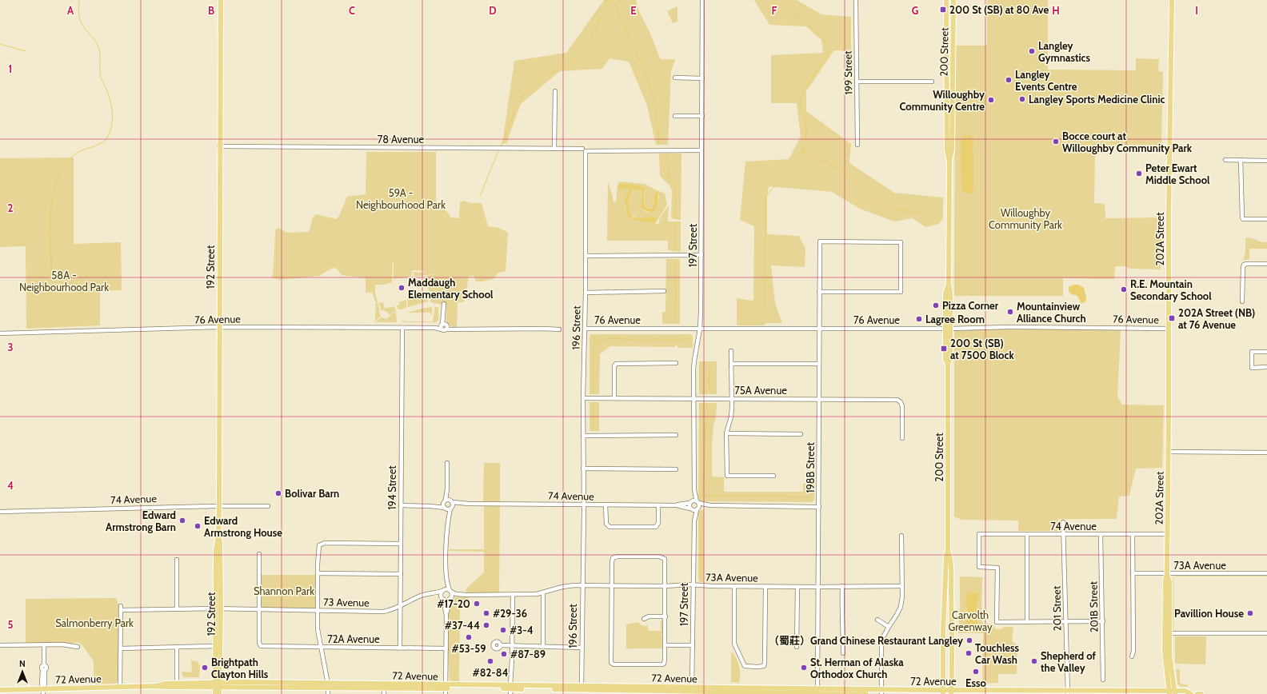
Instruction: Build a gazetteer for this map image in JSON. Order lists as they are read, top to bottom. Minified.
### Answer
{"streets":{"main road":["200 Street","202A Street","192 Street","72 Avenue"],"street":["199 Street","78 Avenue","197 Street","76 Avenue","196 Street","75A Avenue","198B Street","194 Street","74 Avenue","73A Avenue","73 Avenue","201B Street","201 Street","72A Avenue"]},"crossings":[["200 Street","76 Avenue"],["200 Street","72 Avenue"],["78 Avenue","197 Street"],["78 Avenue","192 Street"],["78 Avenue","196 Street"],["202A Street","76 Avenue"],["202A Street","74 Avenue"],["202A Street","73A Avenue"],["202A Street","72 Avenue"],["197 Street","76 Avenue"],["197 Street","75A Avenue"],["197 Street","74 Avenue"],["197 Street","73A Avenue"],["197 Street","72 Avenue"],["192 Street","76 Avenue"],["192 Street","74 Avenue"],["192 Street","73 Avenue"],["192 Street","72 Avenue"],["76 Avenue","196 Street"],["76 Avenue","198B Street"],["76 Avenue","194 Street"],["196 Street","75A Avenue"],["196 Street","74 Avenue"],["196 Street","73A Avenue"],["196 Street","72 Avenue"],["75A Avenue","198B Street"],["198B Street","73A Avenue"],["198B Street","72 Avenue"],["194 Street","73 Avenue"],["194 Street","72A Avenue"],["74 Avenue","201B Street"],["74 Avenue","201 Street"],["73 Avenue","72A Avenue"],["201 Street","72 Avenue"]],"parks":["59A - Neighbourhood Park","Willoughby Community Park","58A - Neighbourhood Park","Shannon Park","Carvolth Greenway","Salmonberry Park"],"places":{"transit":["200 St (SB) at 80 Ave","202A Street (NB) at 76 Avenue","200 St (SB) at 7500 Block"],"other":["Langley Gymnastics","Langley Events Centre","Langley Sports Medicine Clinic","Willoughby Community Centre","Bocce court at Willoughby Community Park","Peter Ewart Middle School","Maddaugh Elementary School","R.E. Mountain Secondary School","Pizza Corner","Mountainview Alliance Church","Lagree Room","Bolivar Barn","Edward Armstrong Barn","Edward Armstrong House","#17-20","#29-36","Pavillion House","#37-44","#3-4","#53-59","（蜀莊）Grand Chinese Restaurant Langley","Touchless Car Wash","#87-89","#82-84","Shepherd of the Valley","Brightpath Clayton Hills","St. Herman of Alaska Orthodox Church","Esso"]},"north":"top","grid":{"columns":["A","B","C","D","E","F","G","H","I"],"rows":["1","2","3","4","5"]}}
